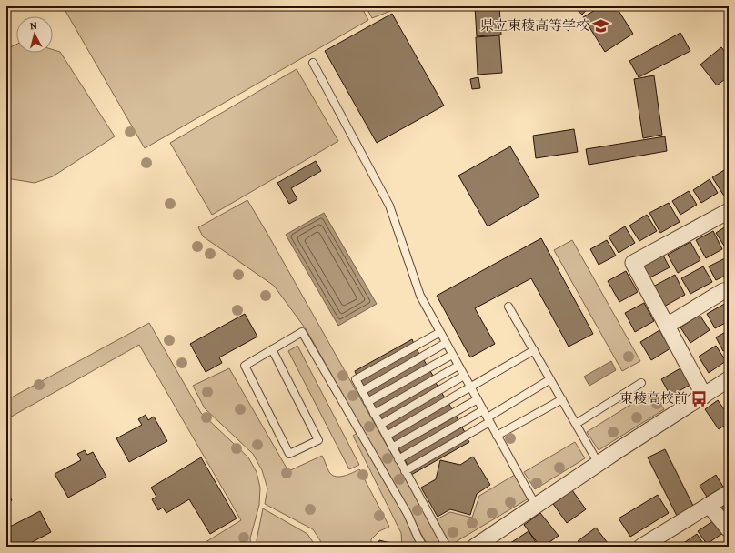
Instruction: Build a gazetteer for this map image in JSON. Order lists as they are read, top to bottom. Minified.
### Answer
{"places":{"school or university":["県立東稜高等学校"],"bus stop":["東稜高校前"]},"north":"top"}
